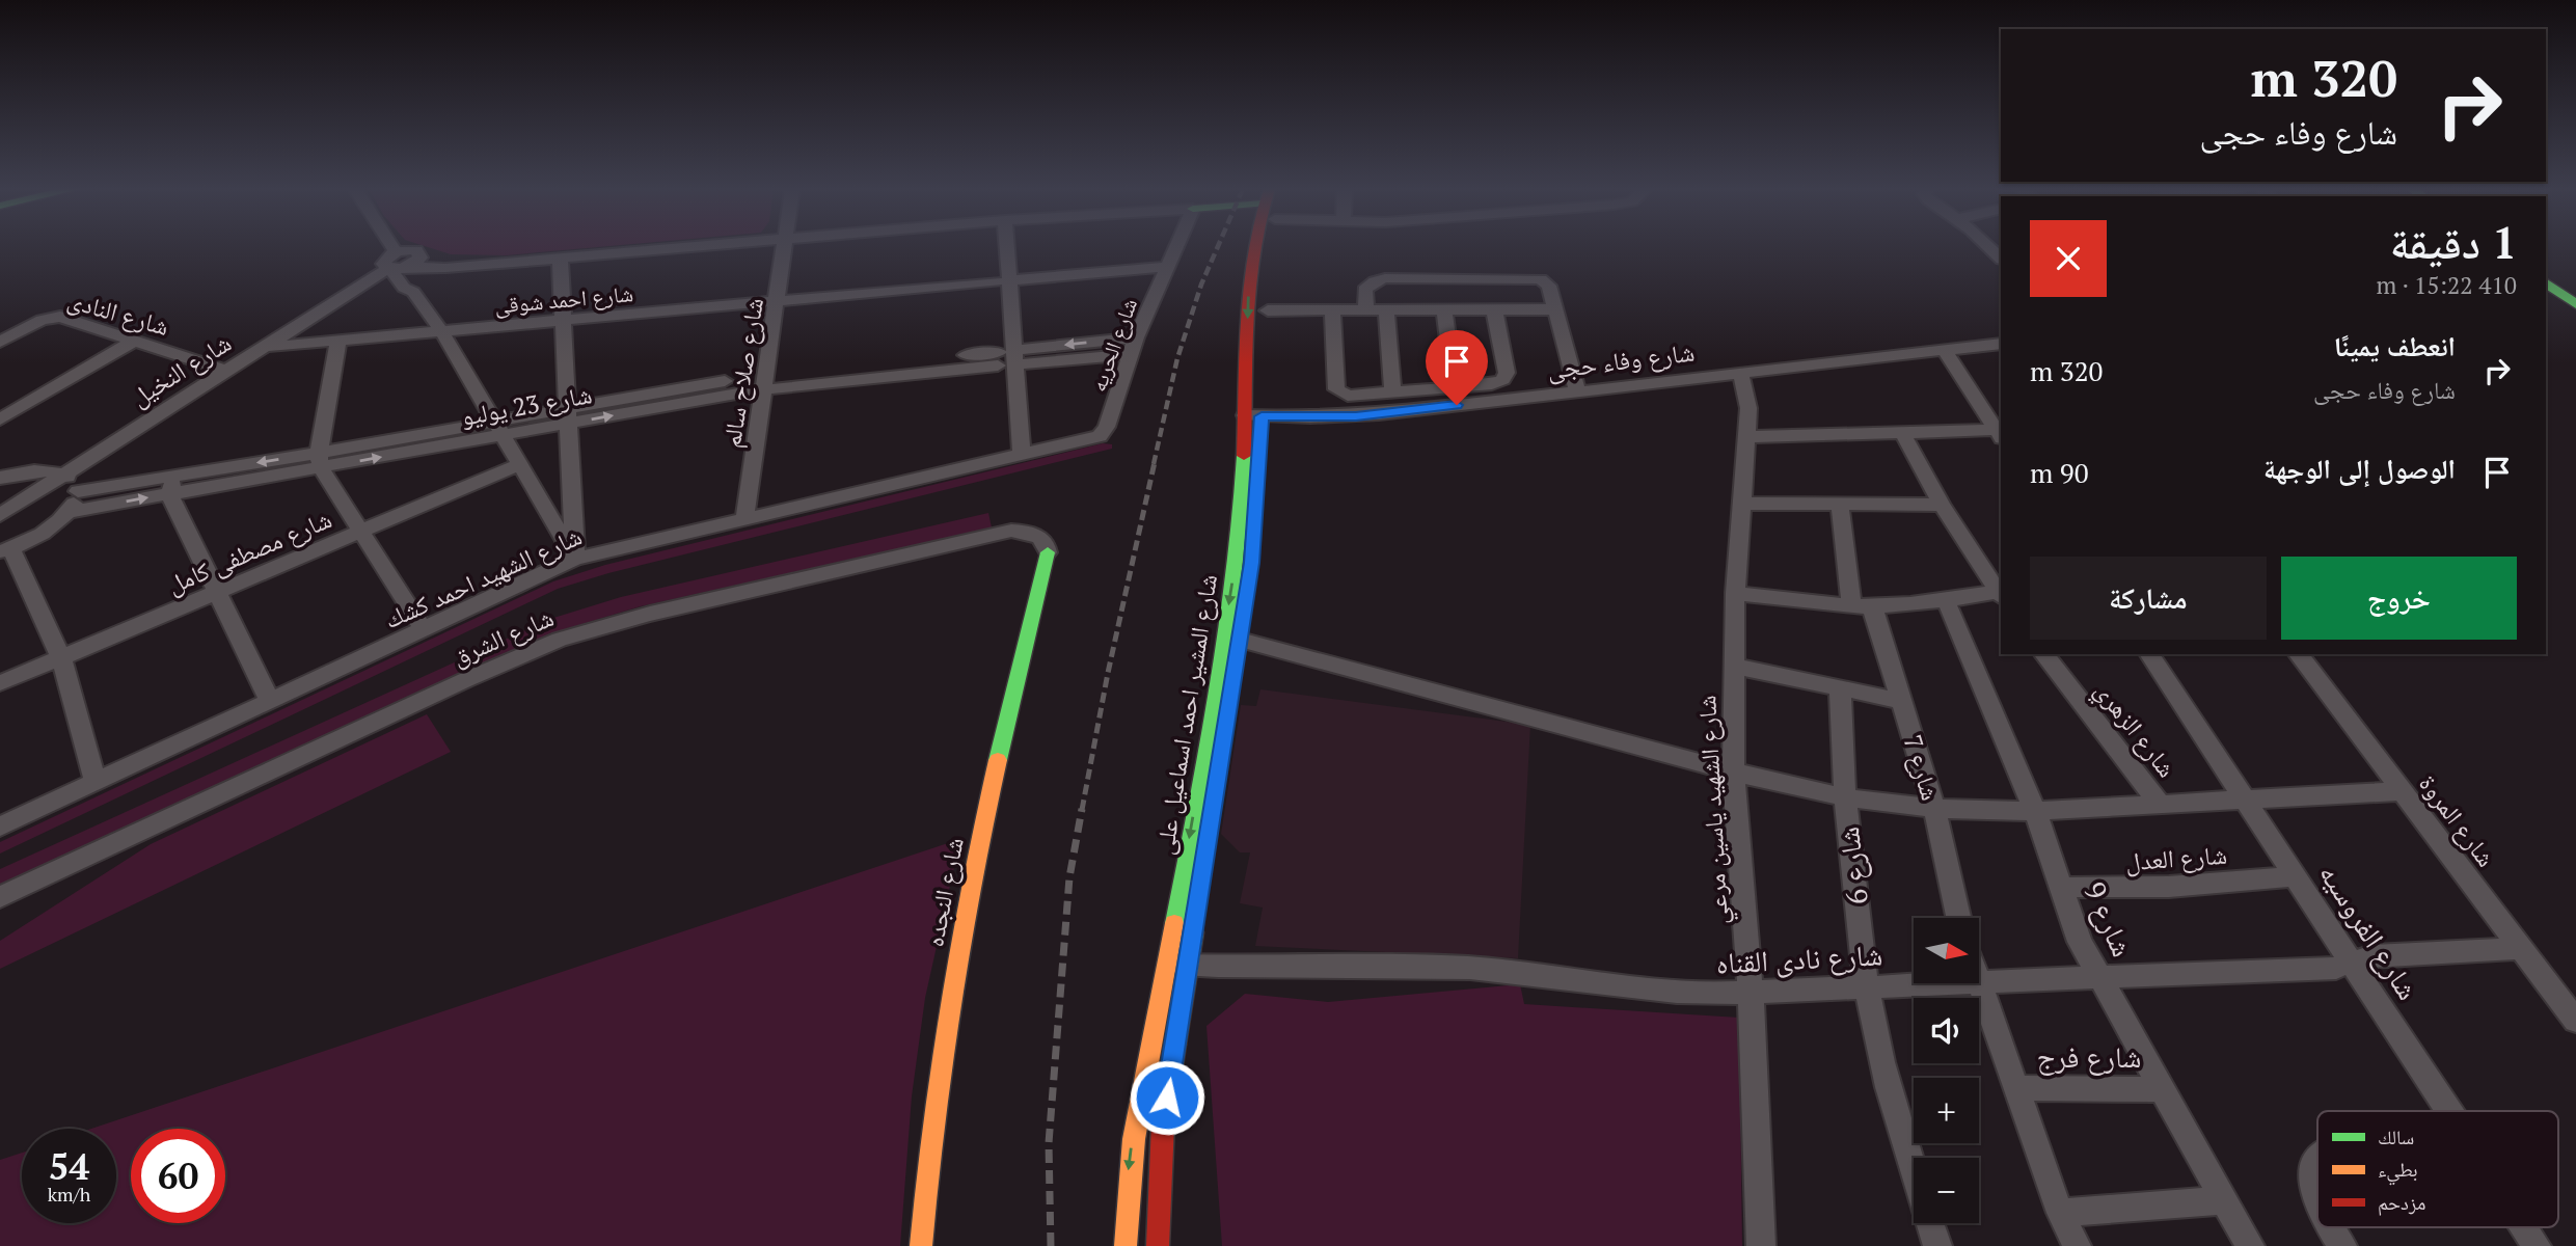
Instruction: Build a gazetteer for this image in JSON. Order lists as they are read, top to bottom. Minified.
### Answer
{"streets":{"main road":["شارع المشير احمد اسماعيل على","شارع النجده"],"street":["شارع احمد شوقى","شارع النادى","شارع الحريه","شارع وفاء حجى","شارع النخيل","شارع صلاح سالم","شارع 23 يوليو","شارع مصطفى كامل","شارع الشهيد احمد كشك","شارع الشرق","شارع الزهري","شارع 7","شارع الشهيد ياسين مرعي","شارع المروة","شارع العدل","شارع 6","شارع 9","شارع الفروسيه","شارع نادى القناه","شارع فرج"]},"crossings":[["شارع احمد شوقى","شارع الحريه"],["شارع احمد شوقى","شارع النخيل"],["شارع احمد شوقى","شارع صلاح سالم"],["شارع النادى","شارع النخيل"],["شارع الحريه","شارع 23 يوليو"],["شارع الحريه","شارع الشهيد احمد كشك"],["شارع وفاء حجى","شارع المشير احمد اسماعيل على"],["شارع وفاء حجى","شارع الشهيد ياسين مرعي"],["شارع صلاح سالم","شارع 23 يوليو"],["شارع صلاح سالم","شارع الشهيد احمد كشك"],["شارع الشرق","شارع النجده"],["شارع المشير احمد اسماعيل على","شارع نادى القناه"],["شارع الشهيد ياسين مرعي","شارع نادى القناه"],["شارع المروة","شارع نادى القناه"],["شارع العدل","شارع 9"],["شارع العدل","شارع الفروسيه"],["شارع 6","شارع نادى القناه"],["شارع 9","شارع نادى القناه"],["شارع 9","شارع فرج"],["شارع الفروسيه","شارع نادى القناه"]],"legend":["سالك","بطيء","مزدحم"],"north":"right","page":{"turn":["320 m","شارع وفاء حجى"],"heading":["1 دقيقة","410 m · 15:22"],"list":[{"name":"انعطف يمينًا","note":"شارع وفاء حجى","value":"320 m"},{"name":"الوصول إلى الوجهة","value":"90 m"}],"buttons":["خروج","مشاركة"],"map_buttons":["+","−"],"speed":"54 km/h","limit":"60"}}
